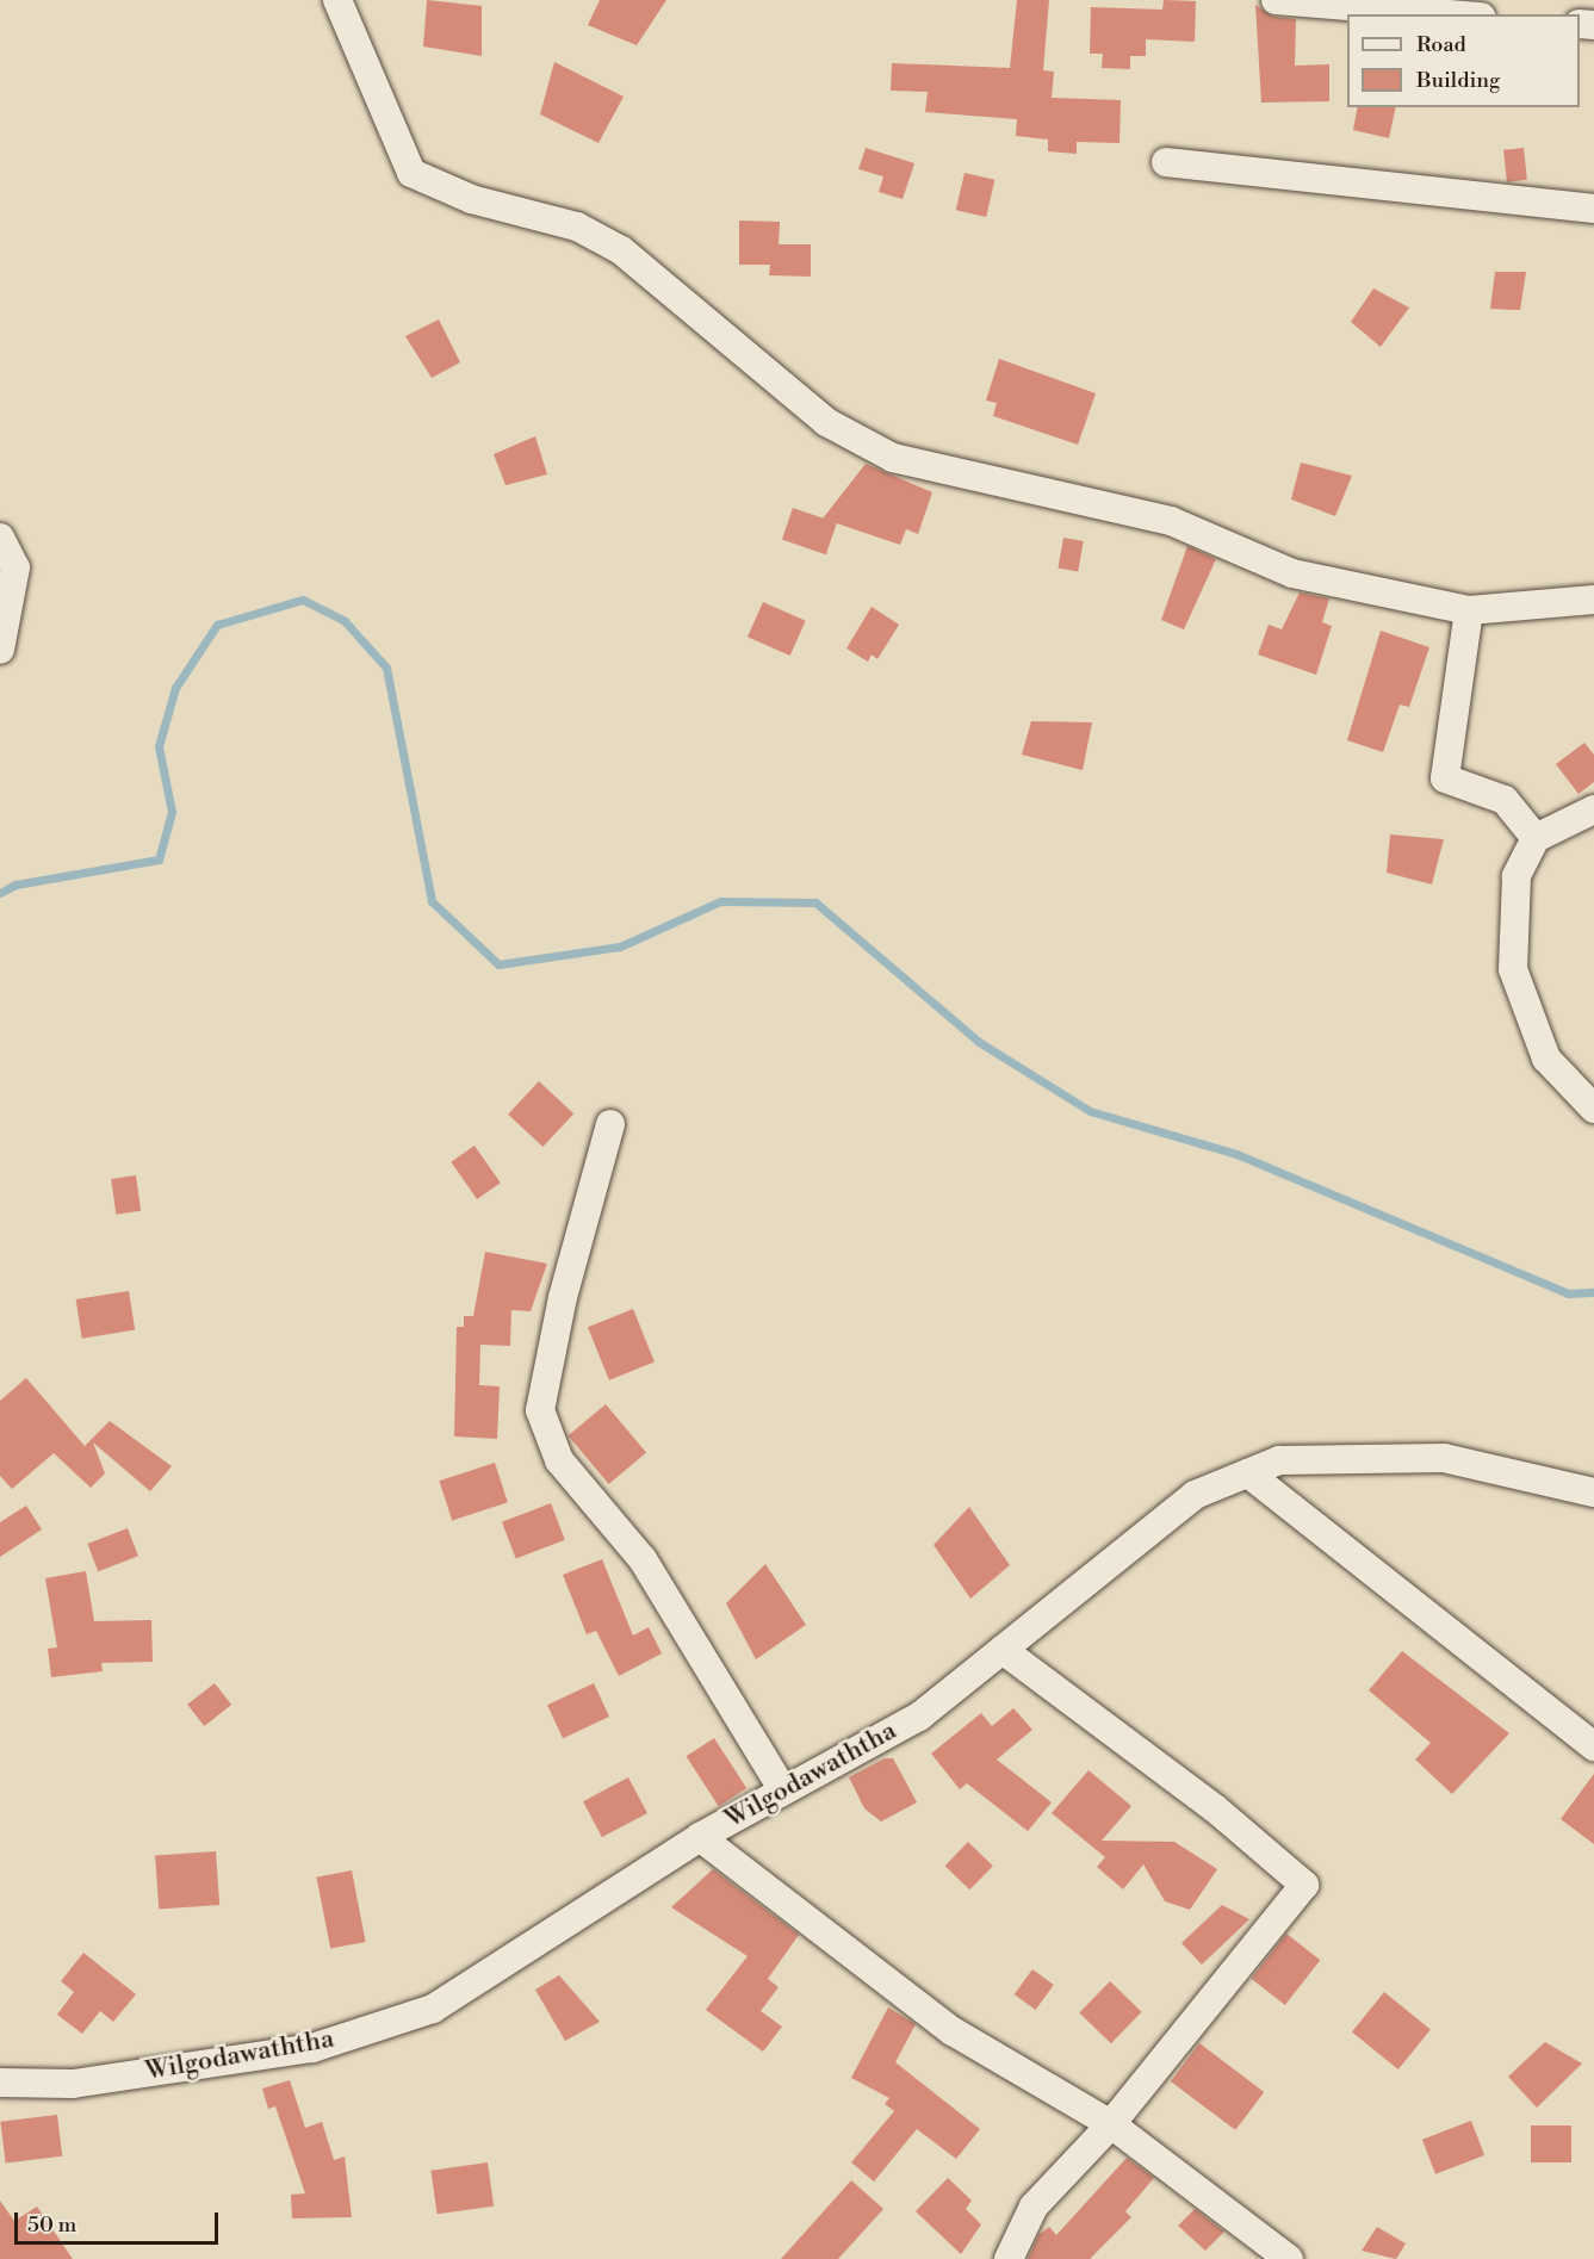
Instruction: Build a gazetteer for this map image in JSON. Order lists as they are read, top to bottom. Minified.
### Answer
{"streets":{"street":["Wilgodawaththa"]},"legend":["Road","Building"],"scale_bar":"50 m"}
